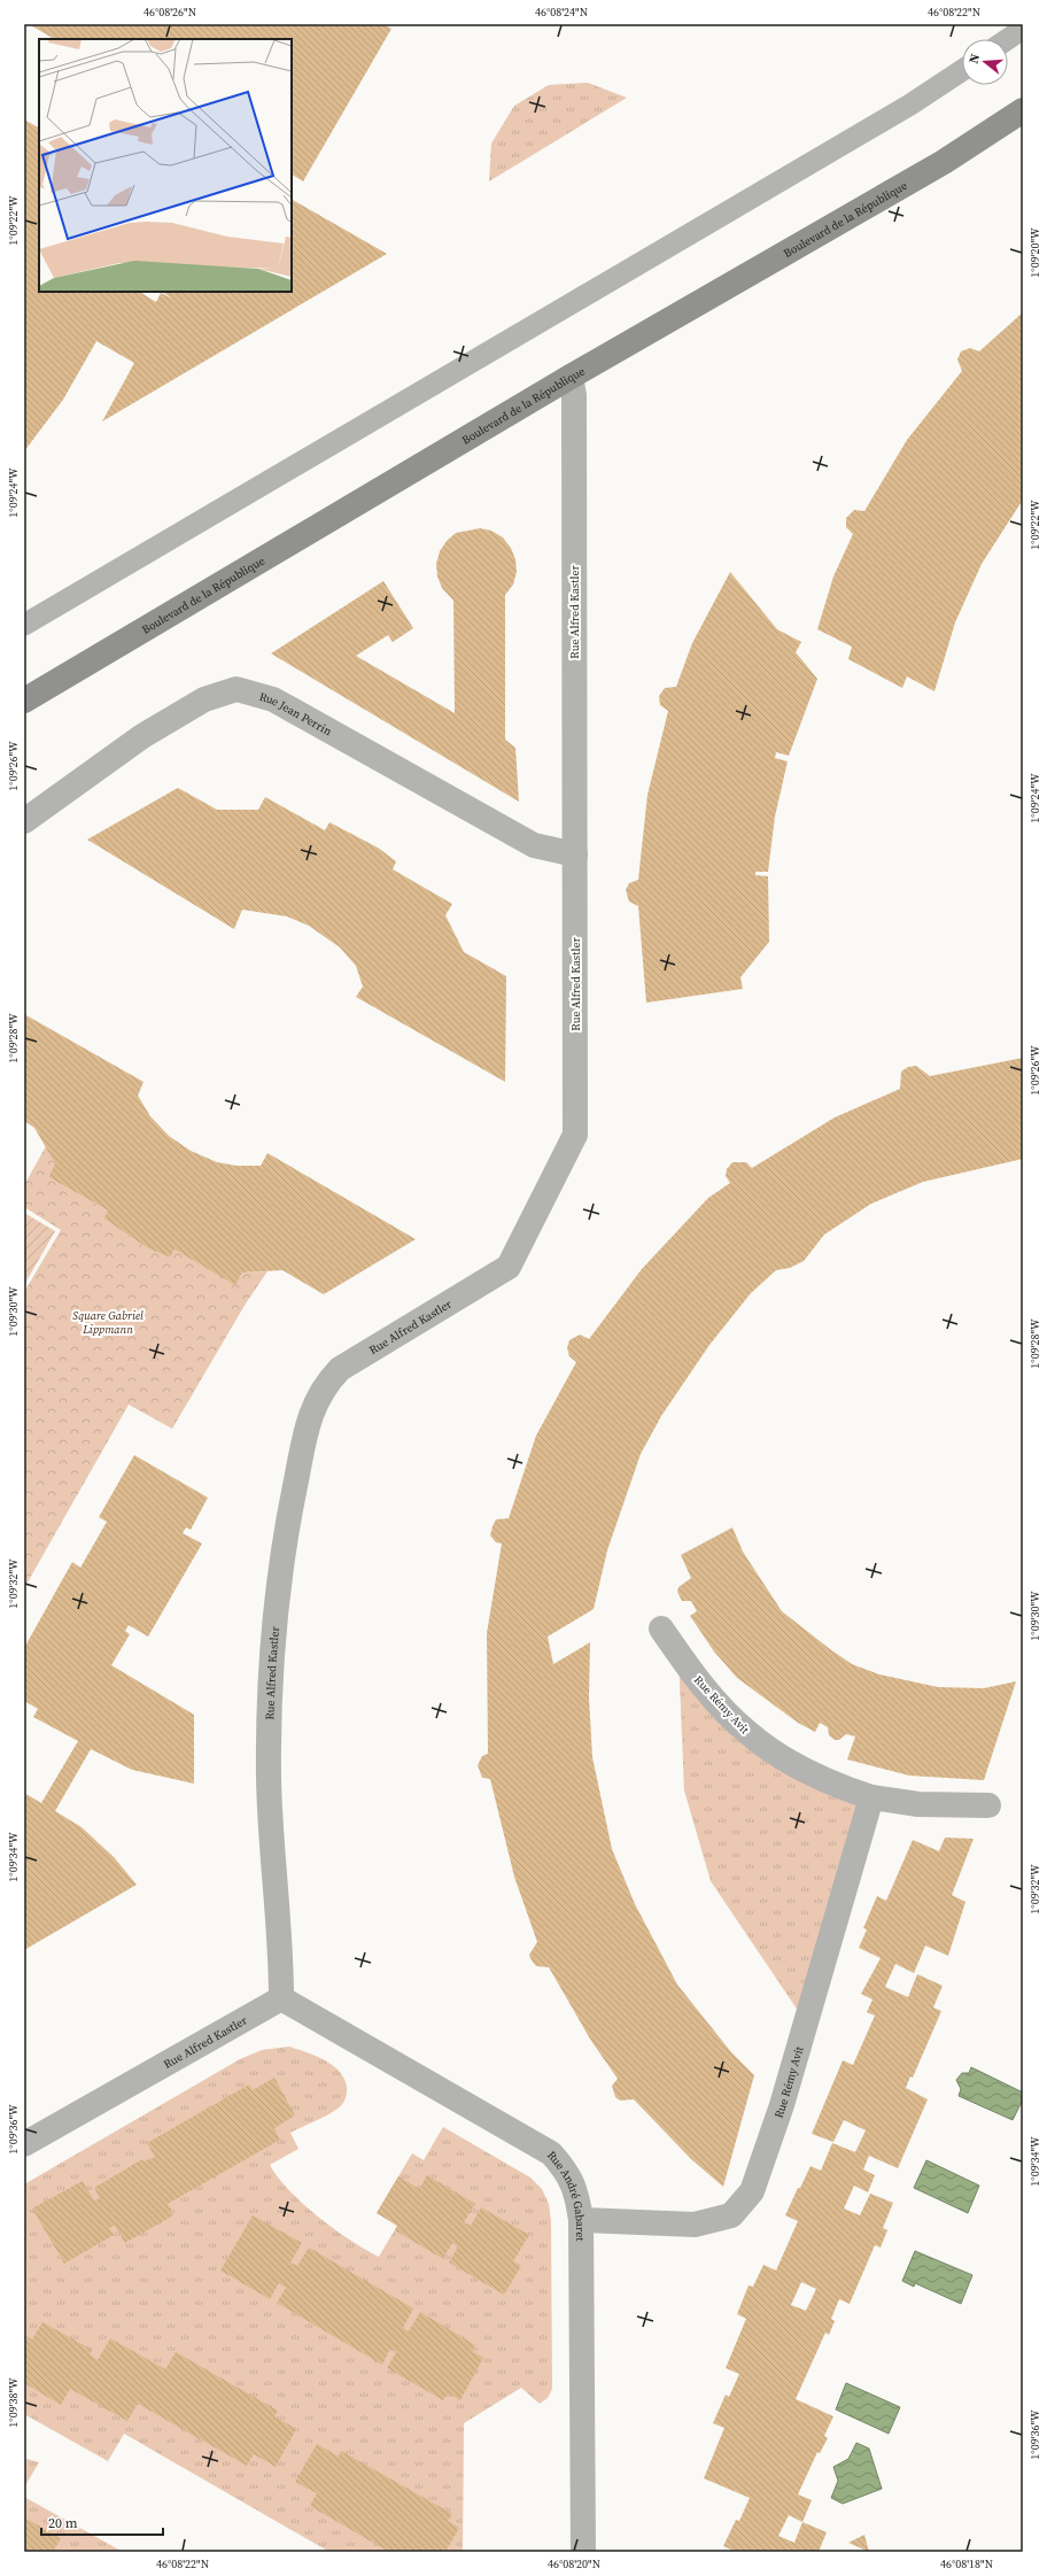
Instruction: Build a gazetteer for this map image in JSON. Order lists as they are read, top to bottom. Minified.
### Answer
{"streets":{"main road":["Boulevard de la République"],"street":["Rue Alfred Kastler","Rue Jean Perrin","Rue Rémy Avit","Rue André Gabaret"]},"crossings":[["Boulevard de la République","Rue Alfred Kastler"],["Rue Alfred Kastler","Rue Jean Perrin"],["Rue Alfred Kastler","Rue André Gabaret"],["Rue Rémy Avit","Rue André Gabaret"]],"parks":["Square Gabriel Lippmann"],"scale_bar":"20 m","north":"left","coordinates":["46°08'26\"N","46°08'24\"N","46°08'22\"N","1°09'22\"W","1°09'20\"W","1°09'24\"W","1°09'26\"W","1°09'28\"W","1°09'30\"W","1°09'32\"W","1°09'34\"W","1°09'36\"W","1°09'38\"W","46°08'20\"N","46°08'18\"N"]}
